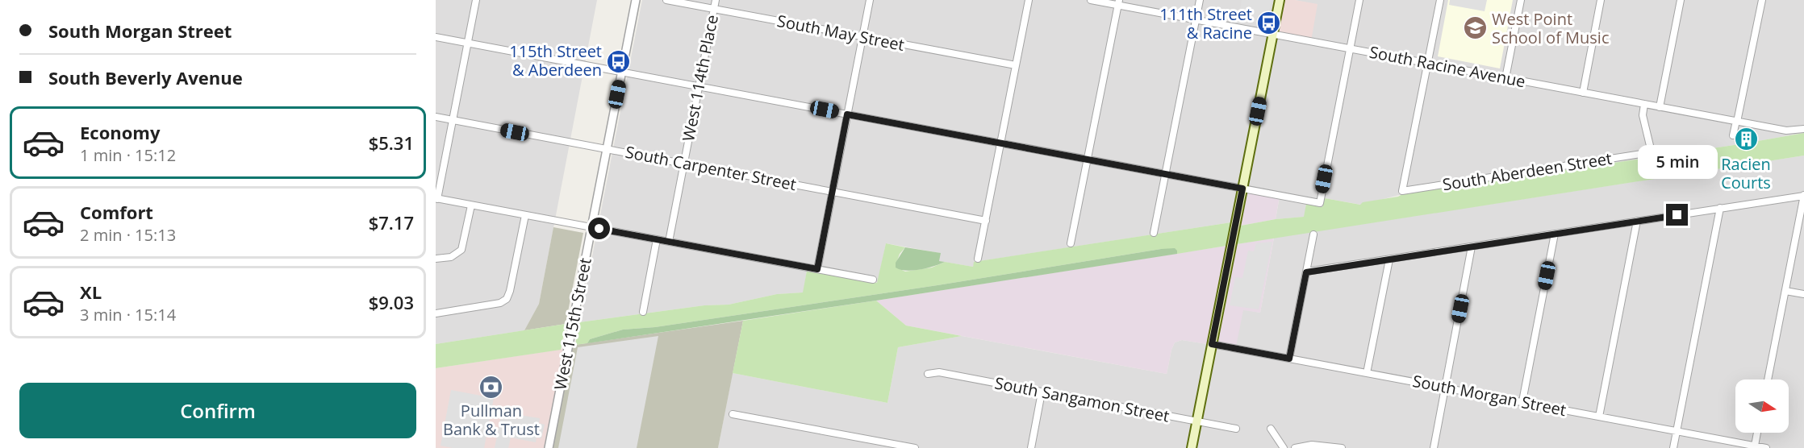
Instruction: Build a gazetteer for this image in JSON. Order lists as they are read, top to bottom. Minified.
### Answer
{"streets":{"street":["South May Street","South Racine Avenue","West 114th Place","South Carpenter Street","South Aberdeen Street","West 115th Street","South Morgan Street","South Sangamon Street"]},"crossings":[["South May Street","West 114th Place"],["South Racine Avenue","South Aberdeen Street"],["West 114th Place","South Carpenter Street"],["South Carpenter Street","West 115th Street"]],"places":{"bus stop":["111th Street & Racine","115th Street & Aberdeen"],"school or university":["West Point School of Music"],"building":["Racien Courts"],"bank":["Pullman Bank & Trust"]},"north":"right","page":{"banner":["South Morgan Street","South Beverly Avenue"],"list":[{"name":"Economy","note":"1 min · 15:12","value":"$5.31"},{"name":"Comfort","note":"2 min · 15:13","value":"$7.17"},{"name":"XL","note":"3 min · 15:14","value":"$9.03"}],"bubble":"5 min","buttons":"Confirm"}}
